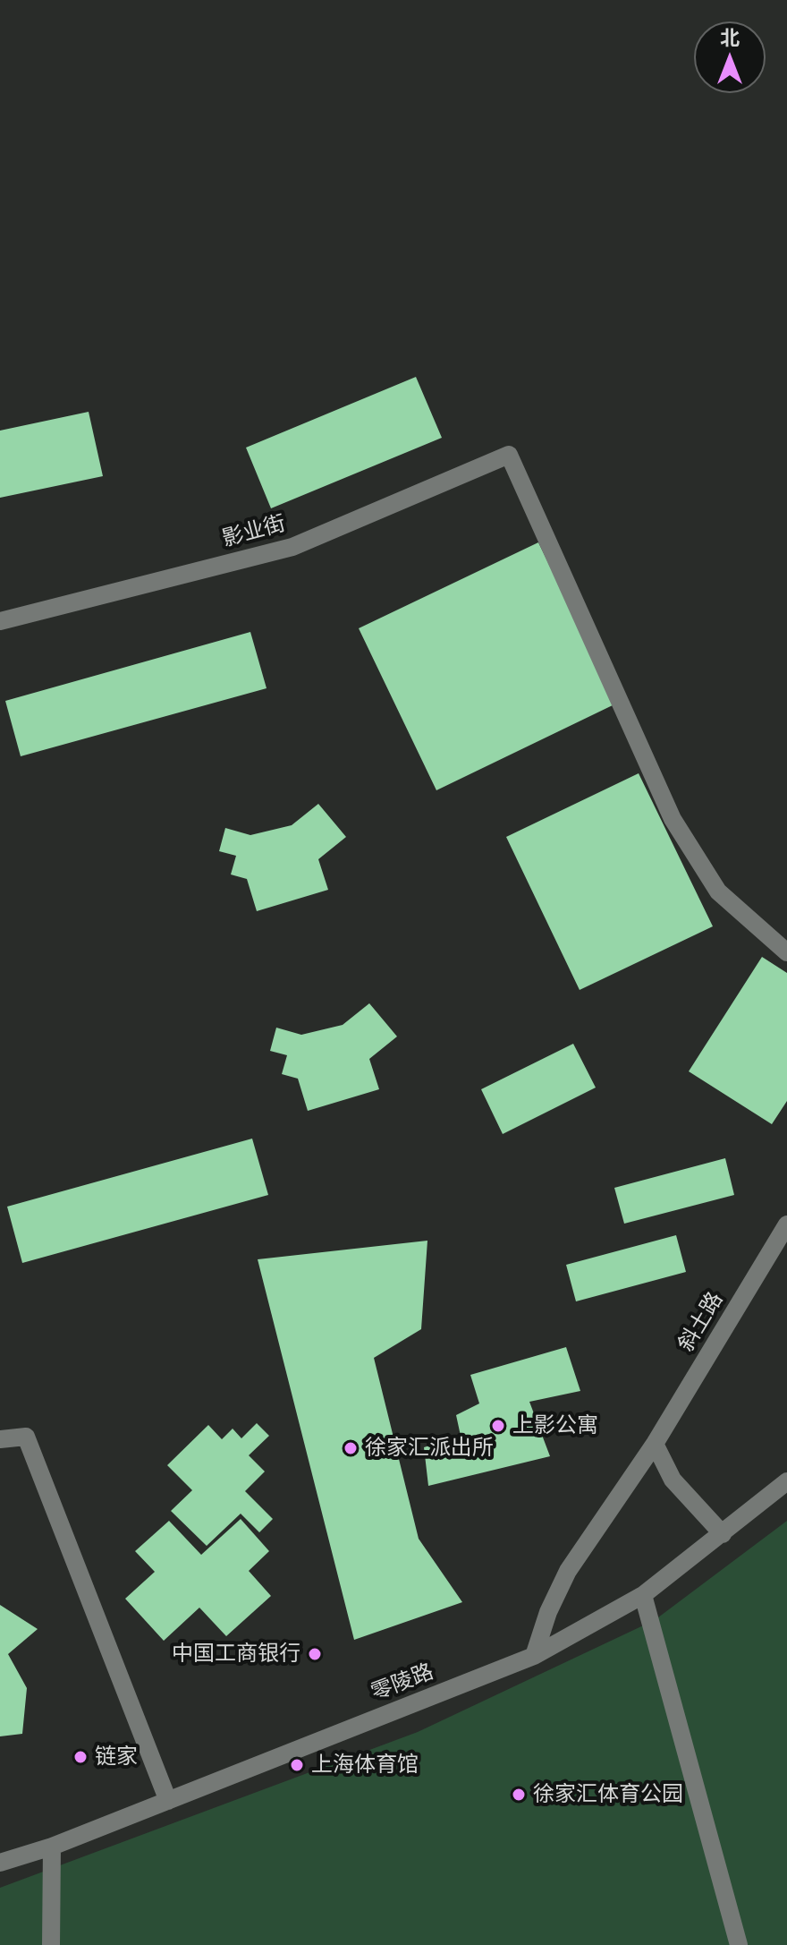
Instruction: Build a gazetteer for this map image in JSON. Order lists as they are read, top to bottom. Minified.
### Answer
{"streets":{"street":["影业街","斜土路","零陵路"]},"crossings":[["斜土路","零陵路"]],"places":["上影公寓","徐家汇派出所","中国工商银行","链家","上海体育馆","徐家汇体育公园"],"north":"top"}
